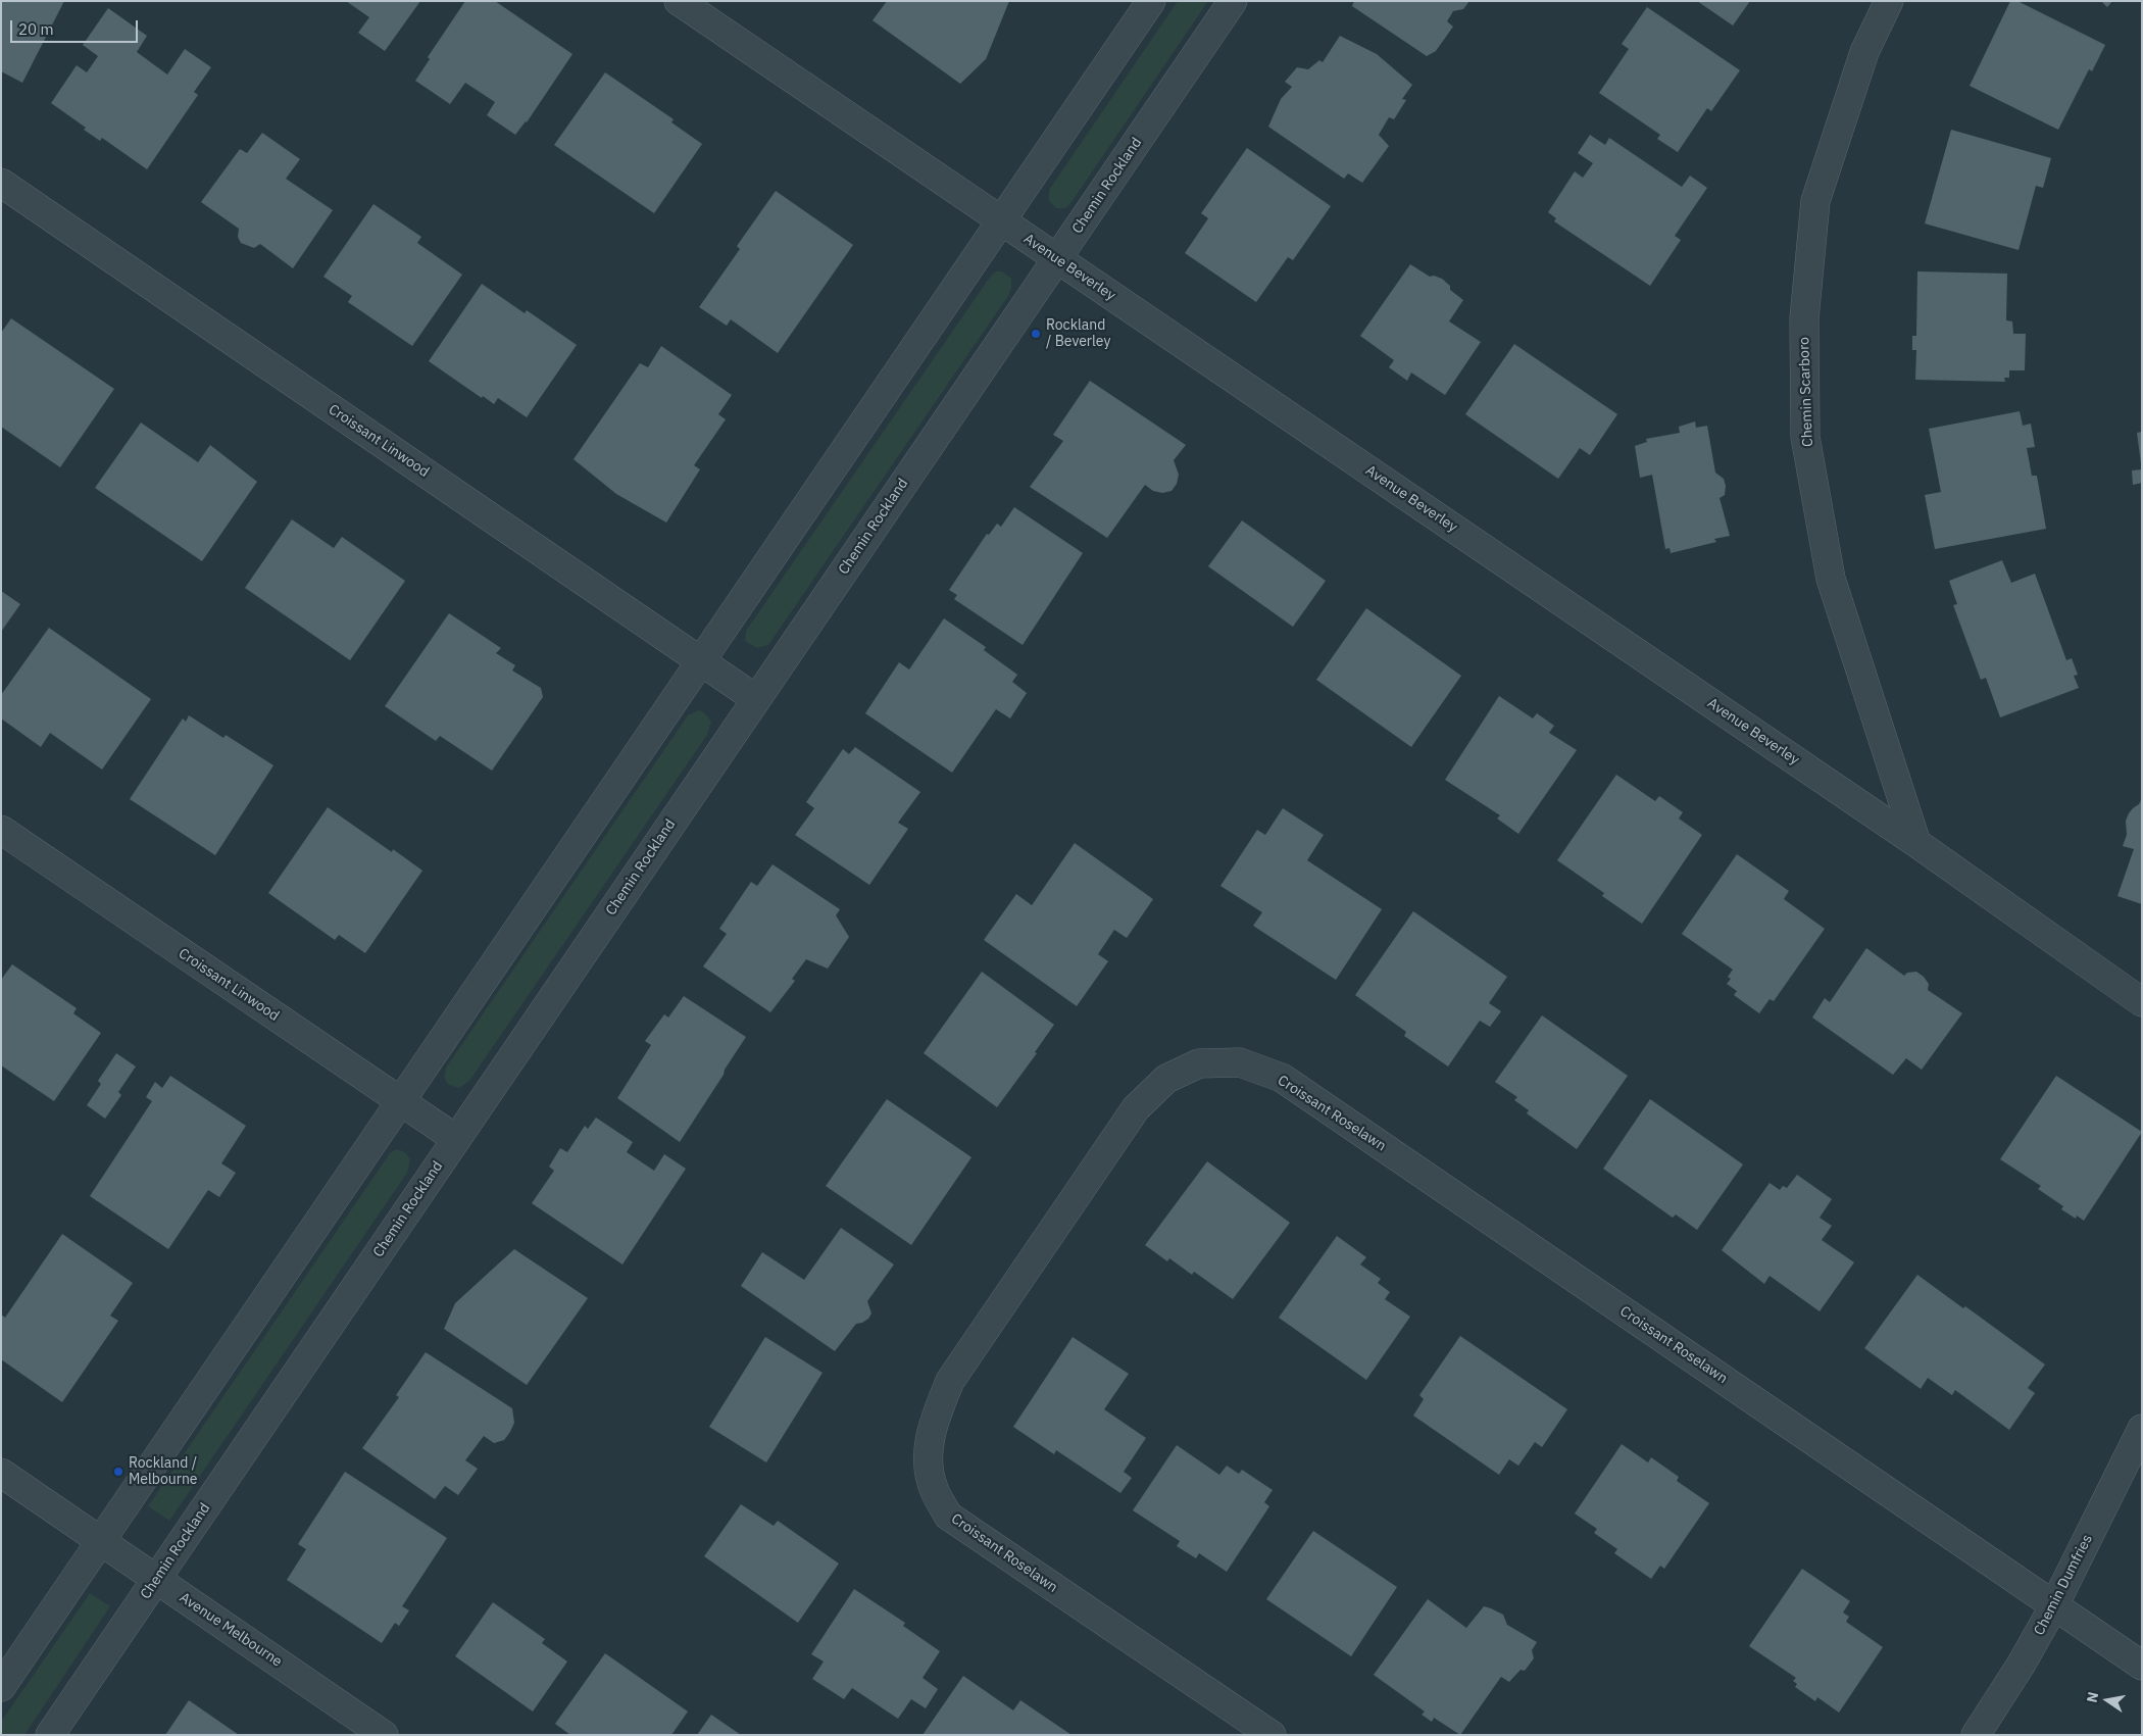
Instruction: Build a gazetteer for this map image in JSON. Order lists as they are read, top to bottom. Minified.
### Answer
{"streets":{"street":["Chemin Rockland","Avenue Beverley","Chemin Scarboro","Croissant Linwood","Croissant Roselawn","Chemin Dumfries","Avenue Melbourne"]},"crossings":[["Chemin Rockland","Avenue Beverley"],["Chemin Rockland","Croissant Linwood"],["Chemin Rockland","Avenue Melbourne"],["Avenue Beverley","Chemin Scarboro"],["Croissant Roselawn","Chemin Dumfries"]],"places":["Rockland / Beverley","Rockland / Melbourne"],"scale_bar":"20 m","north":"left"}
